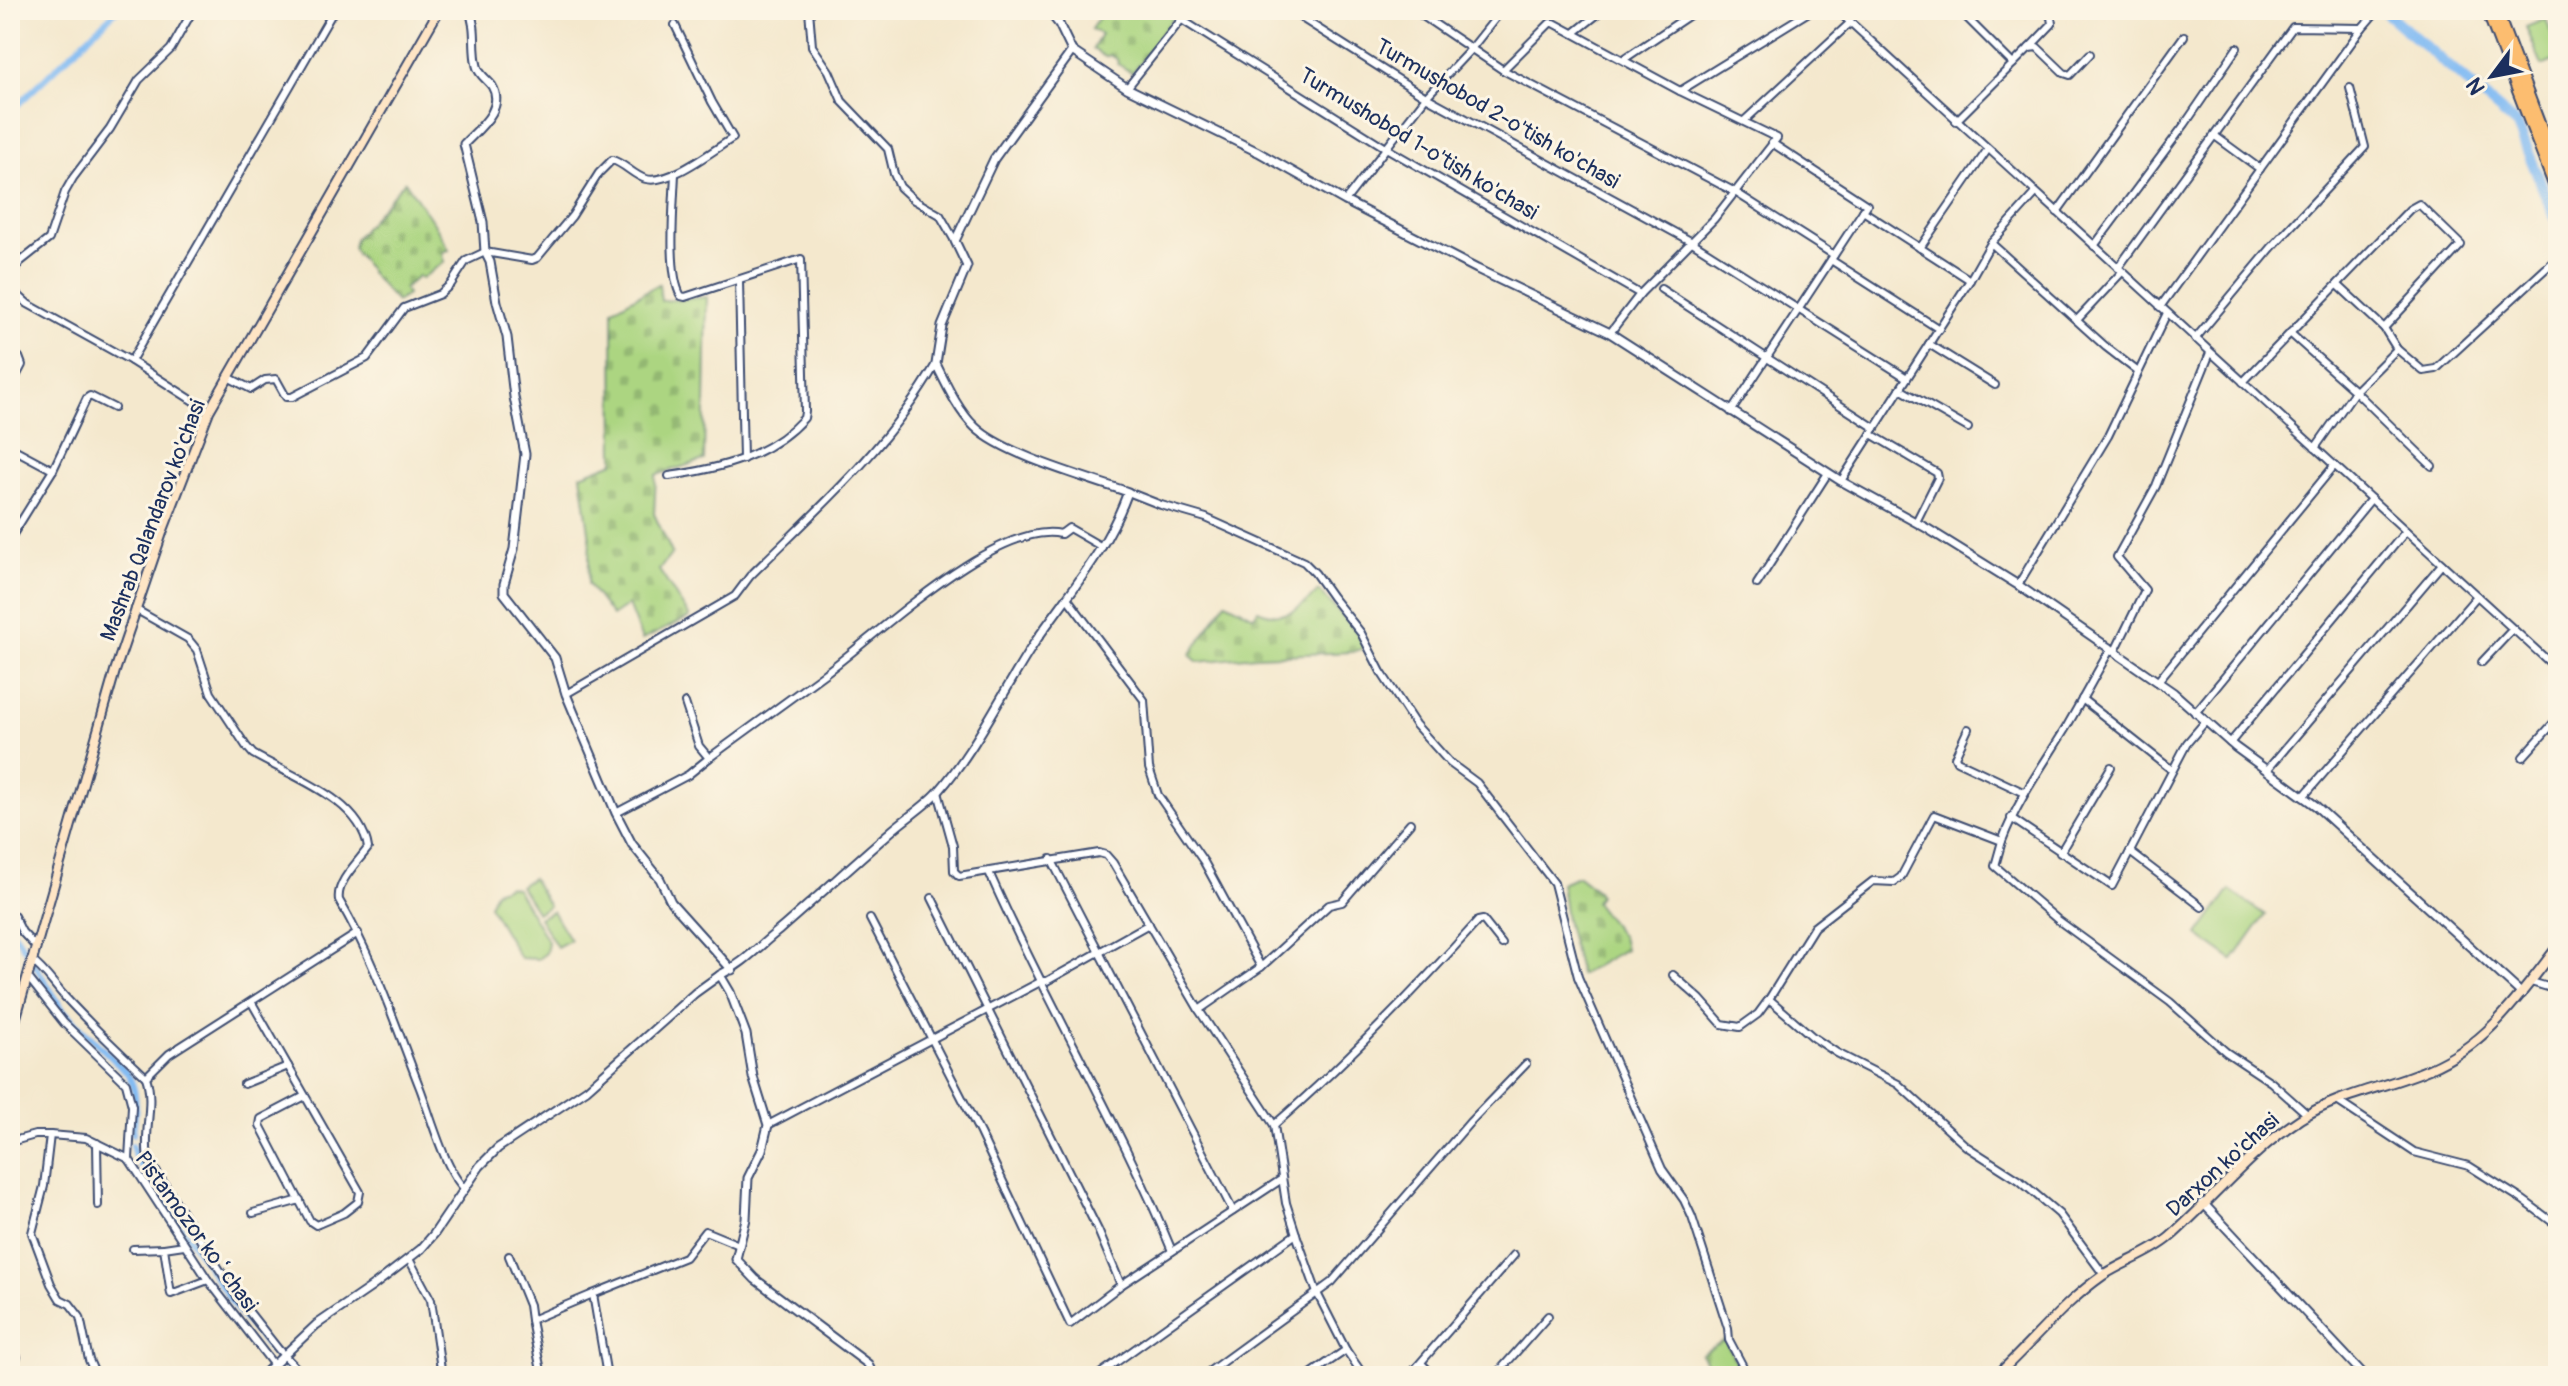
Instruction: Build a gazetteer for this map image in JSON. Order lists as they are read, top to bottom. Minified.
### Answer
{"streets":{"main road":["Mashrab Qalandarov ko'chasi","Darxon ko'chasi"],"street":["Turmushobod 2-o'tish ko'chasi","Turmushobod 1-o'tish ko'chasi","Pistamozor koʻchasi"]},"north":"bottom left"}
